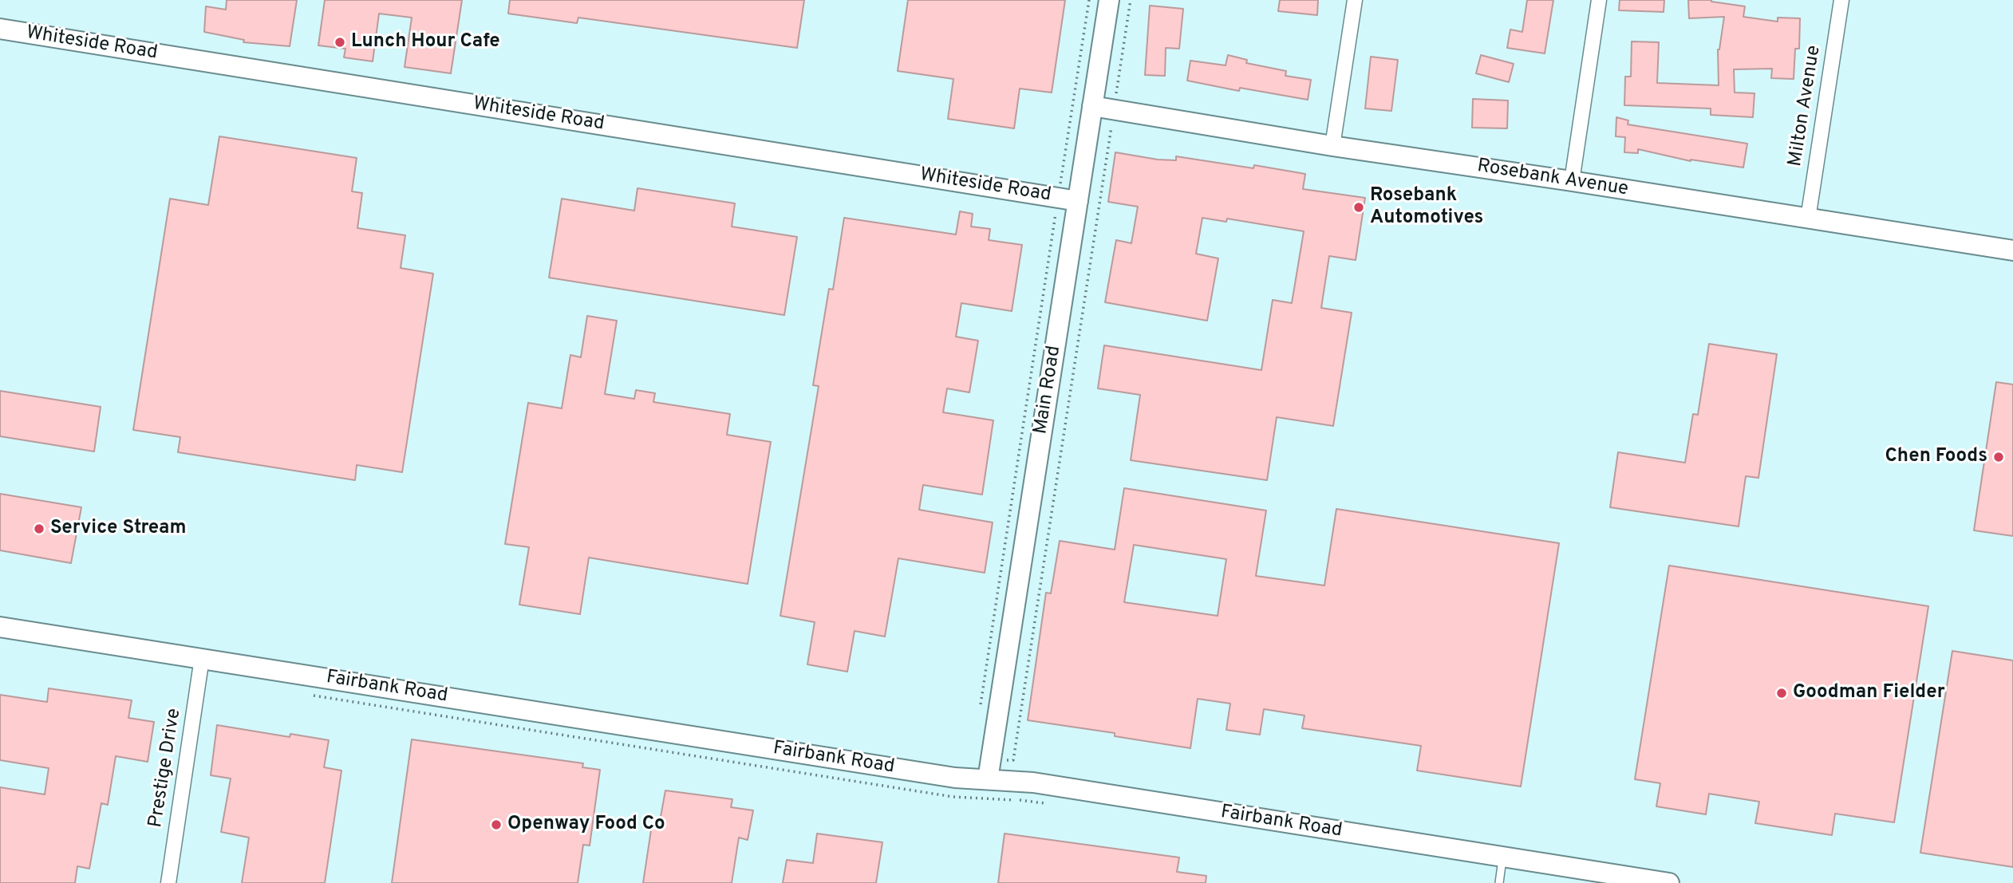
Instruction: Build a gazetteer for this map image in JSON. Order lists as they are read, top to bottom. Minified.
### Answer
{"streets":{"main road":["Whiteside Road","Rosebank Avenue","Main Road","Fairbank Road"],"street":["Milton Avenue","Prestige Drive"]},"crossings":[["Whiteside Road","Main Road"],["Milton Avenue","Rosebank Avenue"],["Rosebank Avenue","Main Road"],["Main Road","Fairbank Road"],["Fairbank Road","Prestige Drive"]],"places":["Lunch Hour Cafe","Rosebank Automotives","Chen Foods","Service Stream","Goodman Fielder","Openway Food Co"]}
